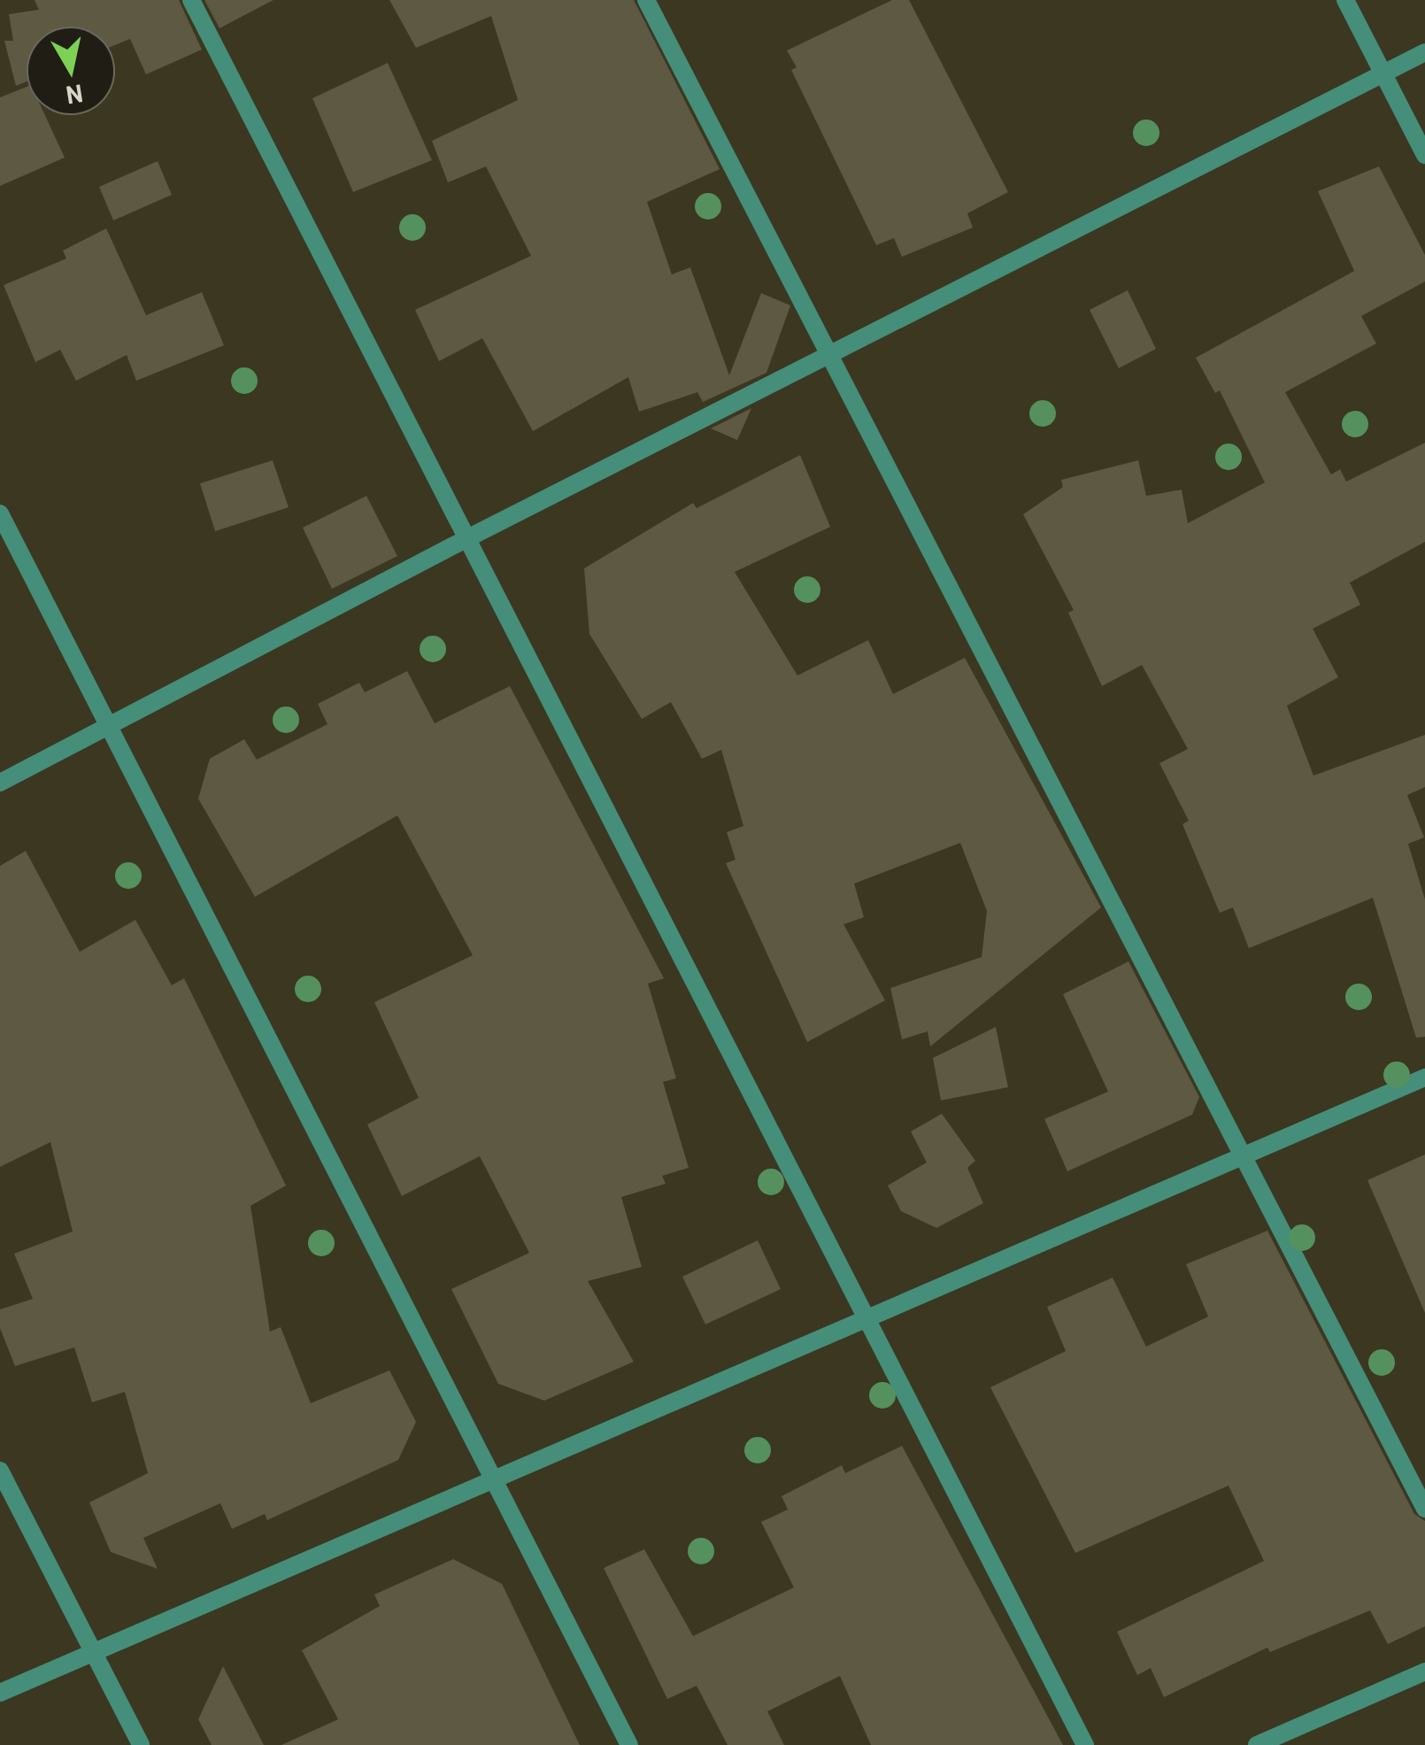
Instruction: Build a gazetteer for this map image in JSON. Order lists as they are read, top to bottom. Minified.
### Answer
{"north":"bottom"}
